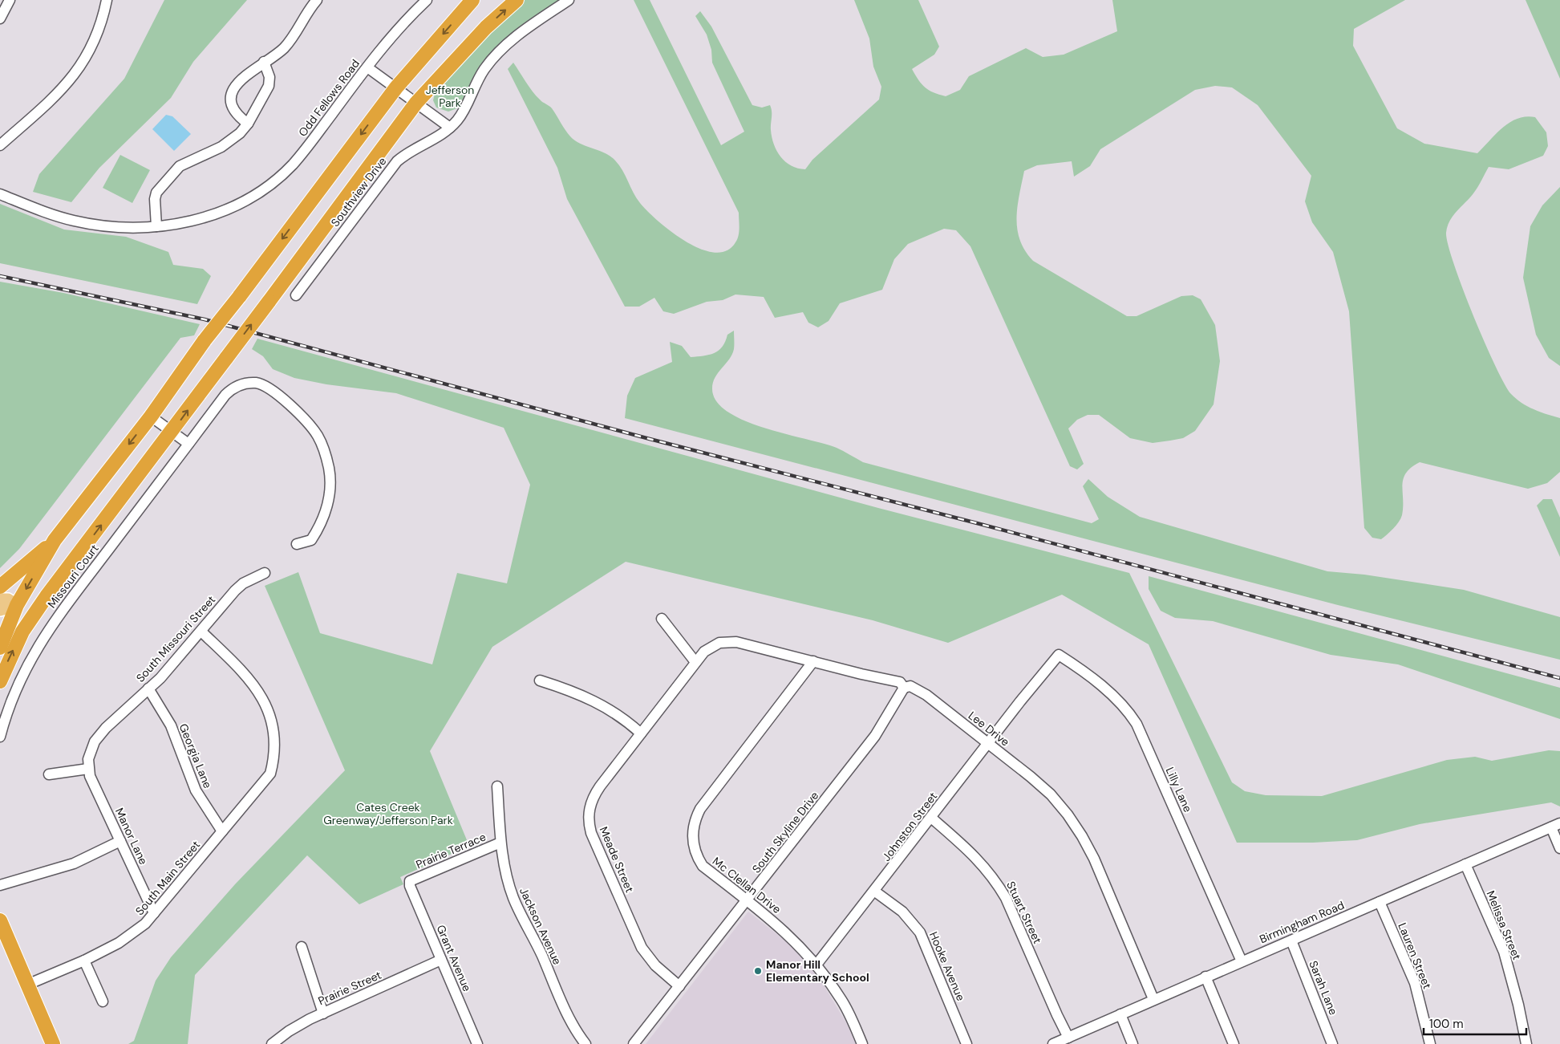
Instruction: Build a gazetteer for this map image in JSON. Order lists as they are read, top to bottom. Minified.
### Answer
{"streets":{"street":["Odd Fellows Road","Southview Drive","Missouri Court","South Missouri Street","Lee Drive","Georgia Lane","Lilly Lane","Johnston Street","South Skyline Drive","Manor Lane","Prairie Terrace","Meade Street","South Main Street","Mc Clellan Drive","Stuart Street","Birmingham Road","Melissa Street","Jackson Avenue","Lauren Street","Grant Avenue","Hooke Avenue","Prairie Street","Sarah Lane"]},"crossings":[["South Missouri Street","Georgia Lane"],["South Missouri Street","Manor Lane"],["South Missouri Street","South Main Street"],["Lee Drive","Johnston Street"],["Lee Drive","South Skyline Drive"],["Lee Drive","Meade Street"],["Lee Drive","Mc Clellan Drive"],["Lee Drive","Birmingham Road"],["Georgia Lane","South Main Street"],["Lilly Lane","Johnston Street"],["Lilly Lane","Birmingham Road"],["Johnston Street","Mc Clellan Drive"],["Johnston Street","Stuart Street"],["Johnston Street","Hooke Avenue"],["South Skyline Drive","Meade Street"],["South Skyline Drive","Mc Clellan Drive"],["Manor Lane","South Main Street"],["Prairie Terrace","Jackson Avenue"],["Prairie Terrace","Grant Avenue"],["Stuart Street","Birmingham Road"],["Birmingham Road","Melissa Street"],["Birmingham Road","Lauren Street"],["Birmingham Road","Sarah Lane"],["Grant Avenue","Prairie Street"]],"parks":["Jefferson Park","Cates Creek Greenway/Jefferson Park"],"places":["Manor Hill Elementary School"],"scale_bar":"100 m"}
